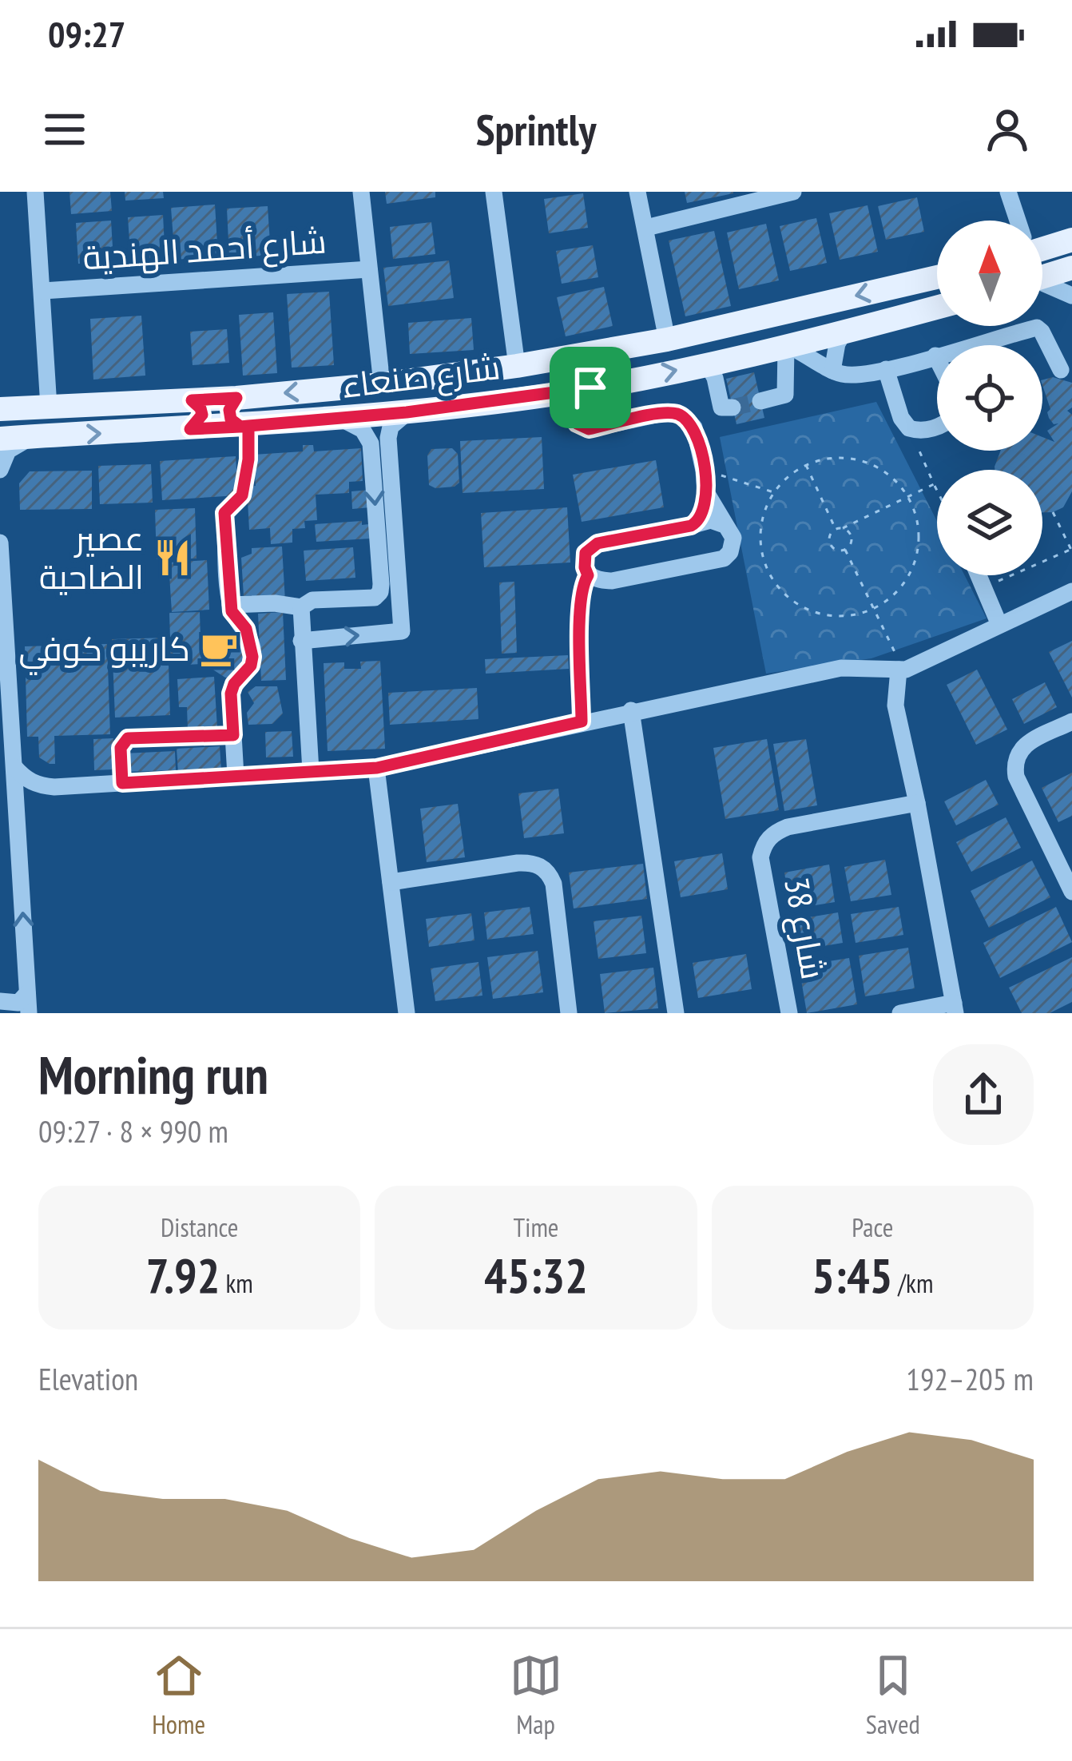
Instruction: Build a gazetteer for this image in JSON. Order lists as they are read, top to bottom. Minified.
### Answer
{"streets":{"main road":["شارع صنعاء"],"street":["شارع أحمد الهندية","شارع 38"]},"crossings":[["شارع أحمد الهندية","شارع صنعاء"]],"places":{"restaurant":["عصير الضاحية"],"cafe":["كاريبو كوفي"]},"north":"top","page":{"status":"09:27","header":"Sprintly","heading":["Morning run","09:27 · 8 × 990 m"],"stats":[["Distance","7.92 km"],["Time","45:32"],["Pace","5:45 /km"]],"chart":["Elevation","192–205 m"],"tabs":["Home","Map","Saved"]}}
